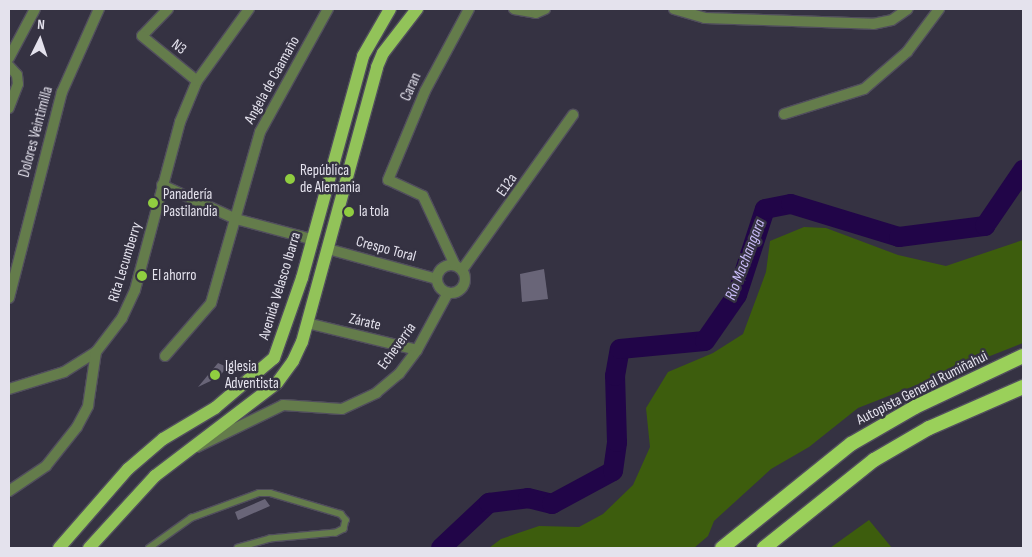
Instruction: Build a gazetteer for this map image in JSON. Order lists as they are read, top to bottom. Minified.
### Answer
{"streets":{"highway":["Autopista General Rumiñahui"],"main road":["Avenida Velasco Ibarra"],"street":["N3","Angela de Caamaño","Caran","Dolores Veintimilla","E12a","Crespo Toral","Rita Lecumberry","Zárate","Echeverria"]},"crossings":[["N3","Rita Lecumberry"],["Caran","E12a"],["Caran","Crespo Toral"],["Caran","Echeverria"],["E12a","Crespo Toral"],["E12a","Echeverria"],["Crespo Toral","Echeverria"],["Zárate","Echeverria"]],"water":["Rio Machangara"],"places":["República de Alemania","Panadería Pastilandia","la tola","El ahorro","Iglesia Adventista"],"north":"top"}
